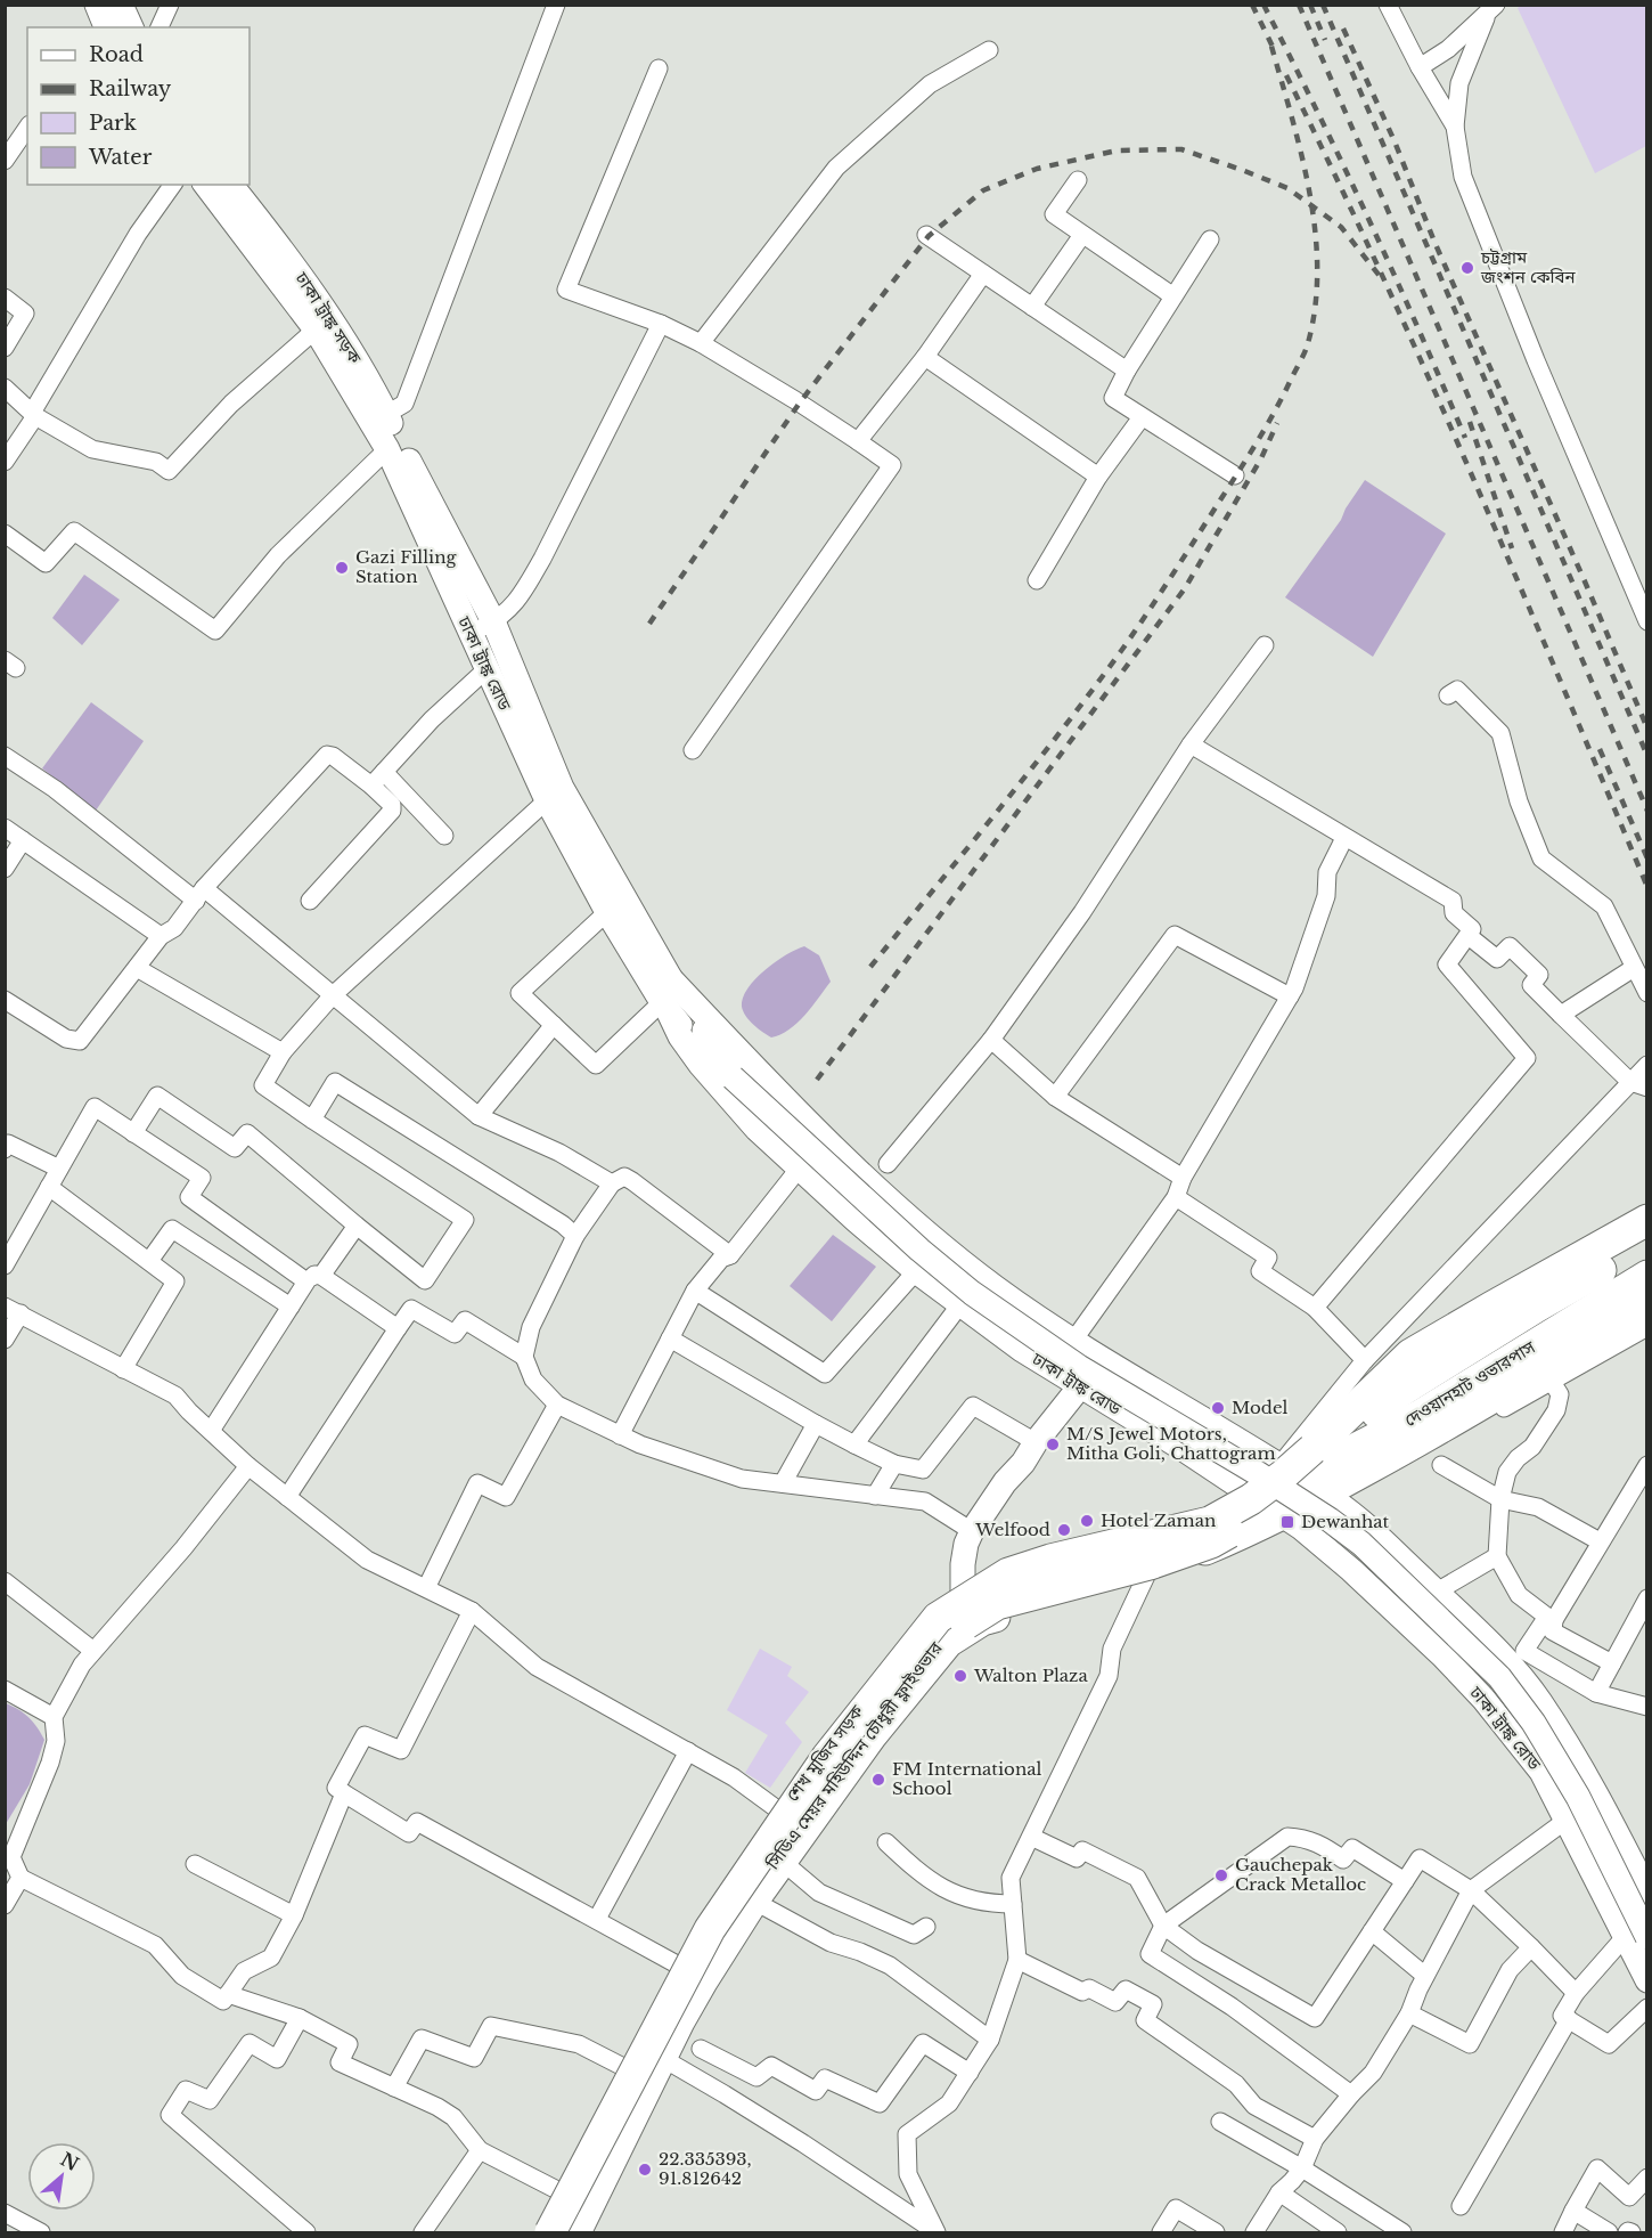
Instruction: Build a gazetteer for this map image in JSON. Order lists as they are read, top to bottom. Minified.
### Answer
{"streets":{"highway":["দেওয়ানহাট ওভারপাস","শেখ মুজিব সড়ক","সিডিএ মেয়র মহিউদ্দিন চৌধুরী ফ্লাইওভার"],"main road":["ঢাকা ট্রাঙ্ক সড়ক","ঢাকা ট্রাঙ্ক রোড"]},"crossings":[["ঢাকা ট্রাঙ্ক সড়ক","ঢাকা ট্রাঙ্ক রোড"],["ঢাকা ট্রাঙ্ক রোড","শেখ মুজিব সড়ক"],["দেওয়ানহাট ওভারপাস","শেখ মুজিব সড়ক"],["শেখ মুজিব সড়ক","সিডিএ মেয়র মহিউদ্দিন চৌধুরী ফ্লাইওভার"]],"places":{"other":["চট্টগ্রাম জংশন কেবিন","Gazi Filling Station","Model","M/S Jewel Motors, Mitha Goli, Chattogram","Hotel Zaman","Welfood","Walton Plaza","FM International School","Gauchepak Crack Metalloc","22.335393, 91.812642"],"transit":["Dewanhat"]},"legend":["Road","Railway","Park","Water"],"north":"top right"}
